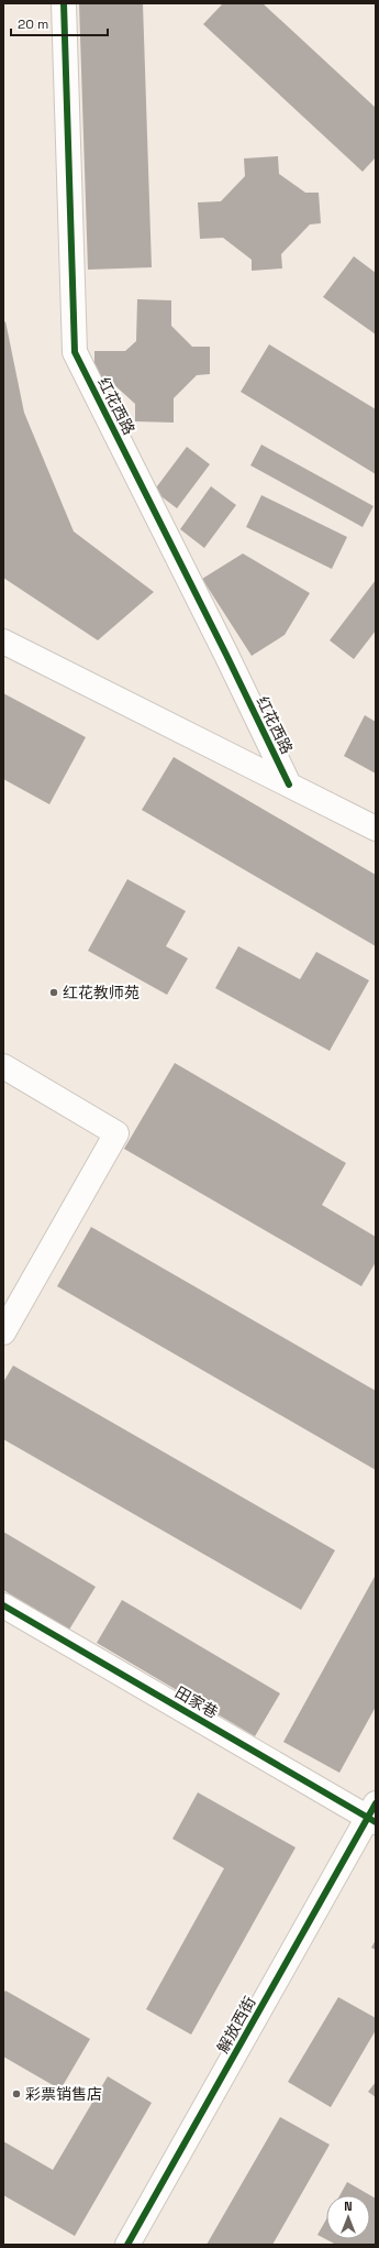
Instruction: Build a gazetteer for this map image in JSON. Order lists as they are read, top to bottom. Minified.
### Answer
{"streets":{"street":["红花西路","田家巷","解放西街"]},"crossings":[["田家巷","解放西街"]],"places":["红花教师苑","彩票销售店"],"scale_bar":"20 m","north":"top"}
